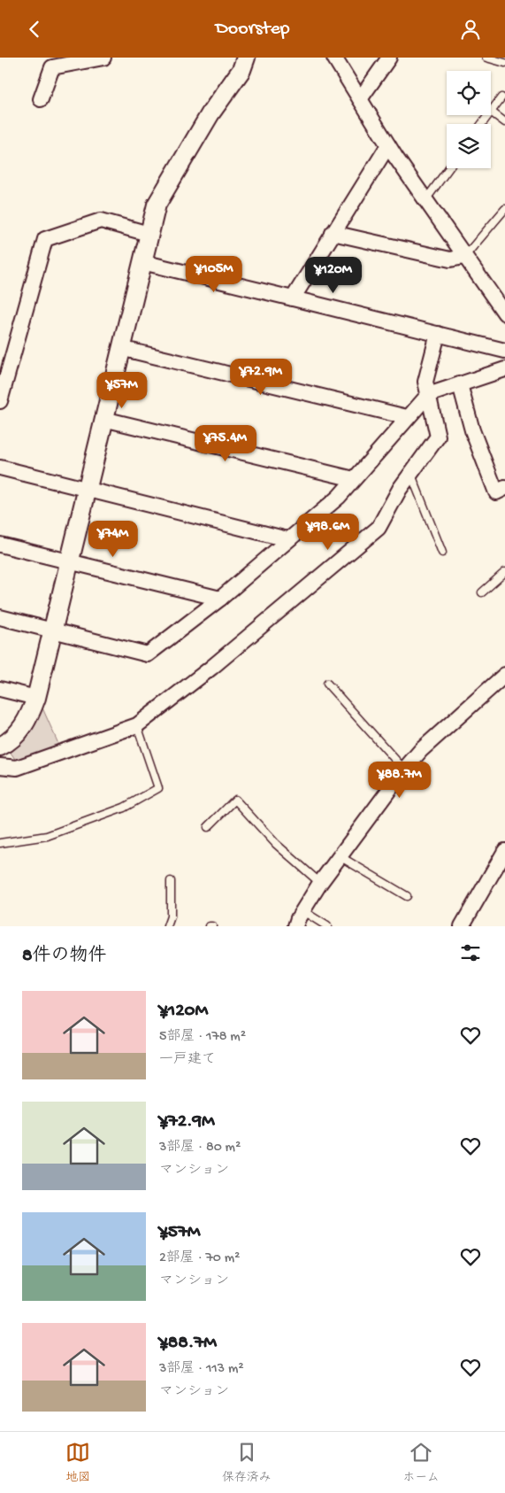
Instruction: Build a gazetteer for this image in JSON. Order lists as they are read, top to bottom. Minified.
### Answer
{"page":{"header":"Doorstep","price":["¥105M","¥120M","¥72.9M","¥57M","¥75.4M","¥98.6M","¥74M","¥88.7M"],"heading":"8件の物件","list":[{"name":"¥120M","note":"5部屋 · 178 m² · 一戸建て"},{"name":"¥72.9M","note":"3部屋 · 80 m² · マンション"},{"name":"¥57M","note":"2部屋 · 70 m² · マンション"},{"name":"¥88.7M","note":"3部屋 · 113 m² · マンション"}],"tabs":["地図","保存済み","ホーム"]}}
